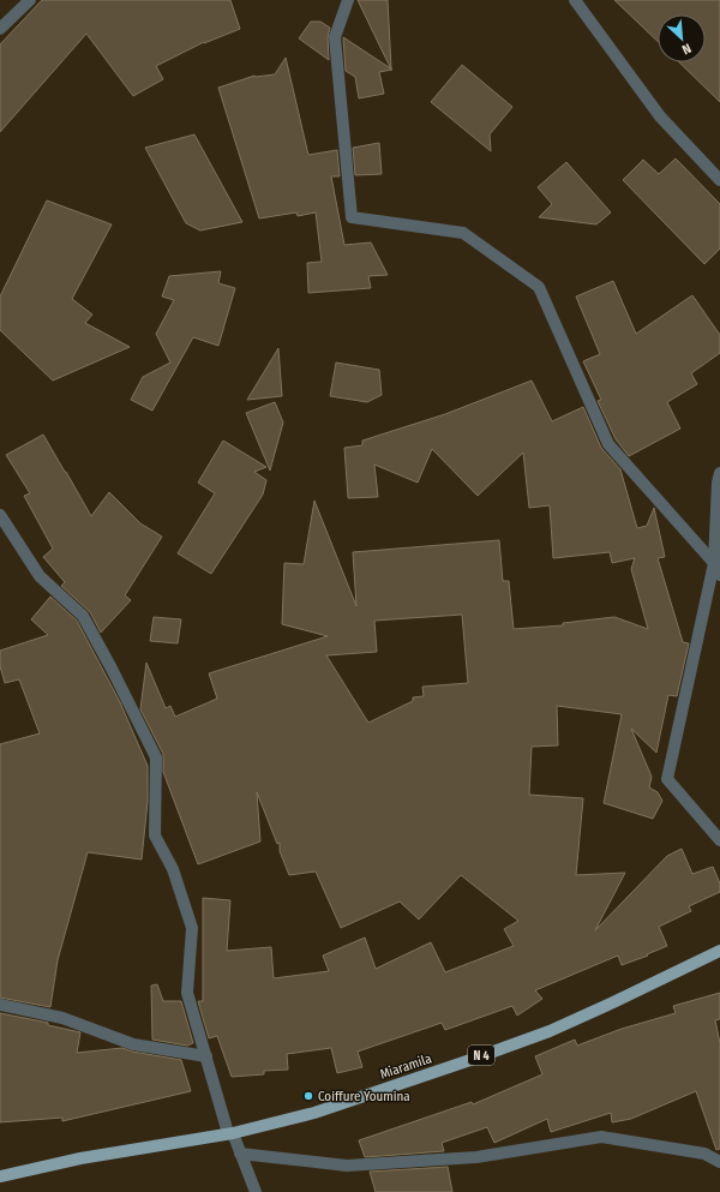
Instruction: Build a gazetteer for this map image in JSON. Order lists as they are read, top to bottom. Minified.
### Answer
{"streets":{"main road":["N 4","Miaramila"]},"places":["Coiffure Youmina"],"north":"bottom right"}
